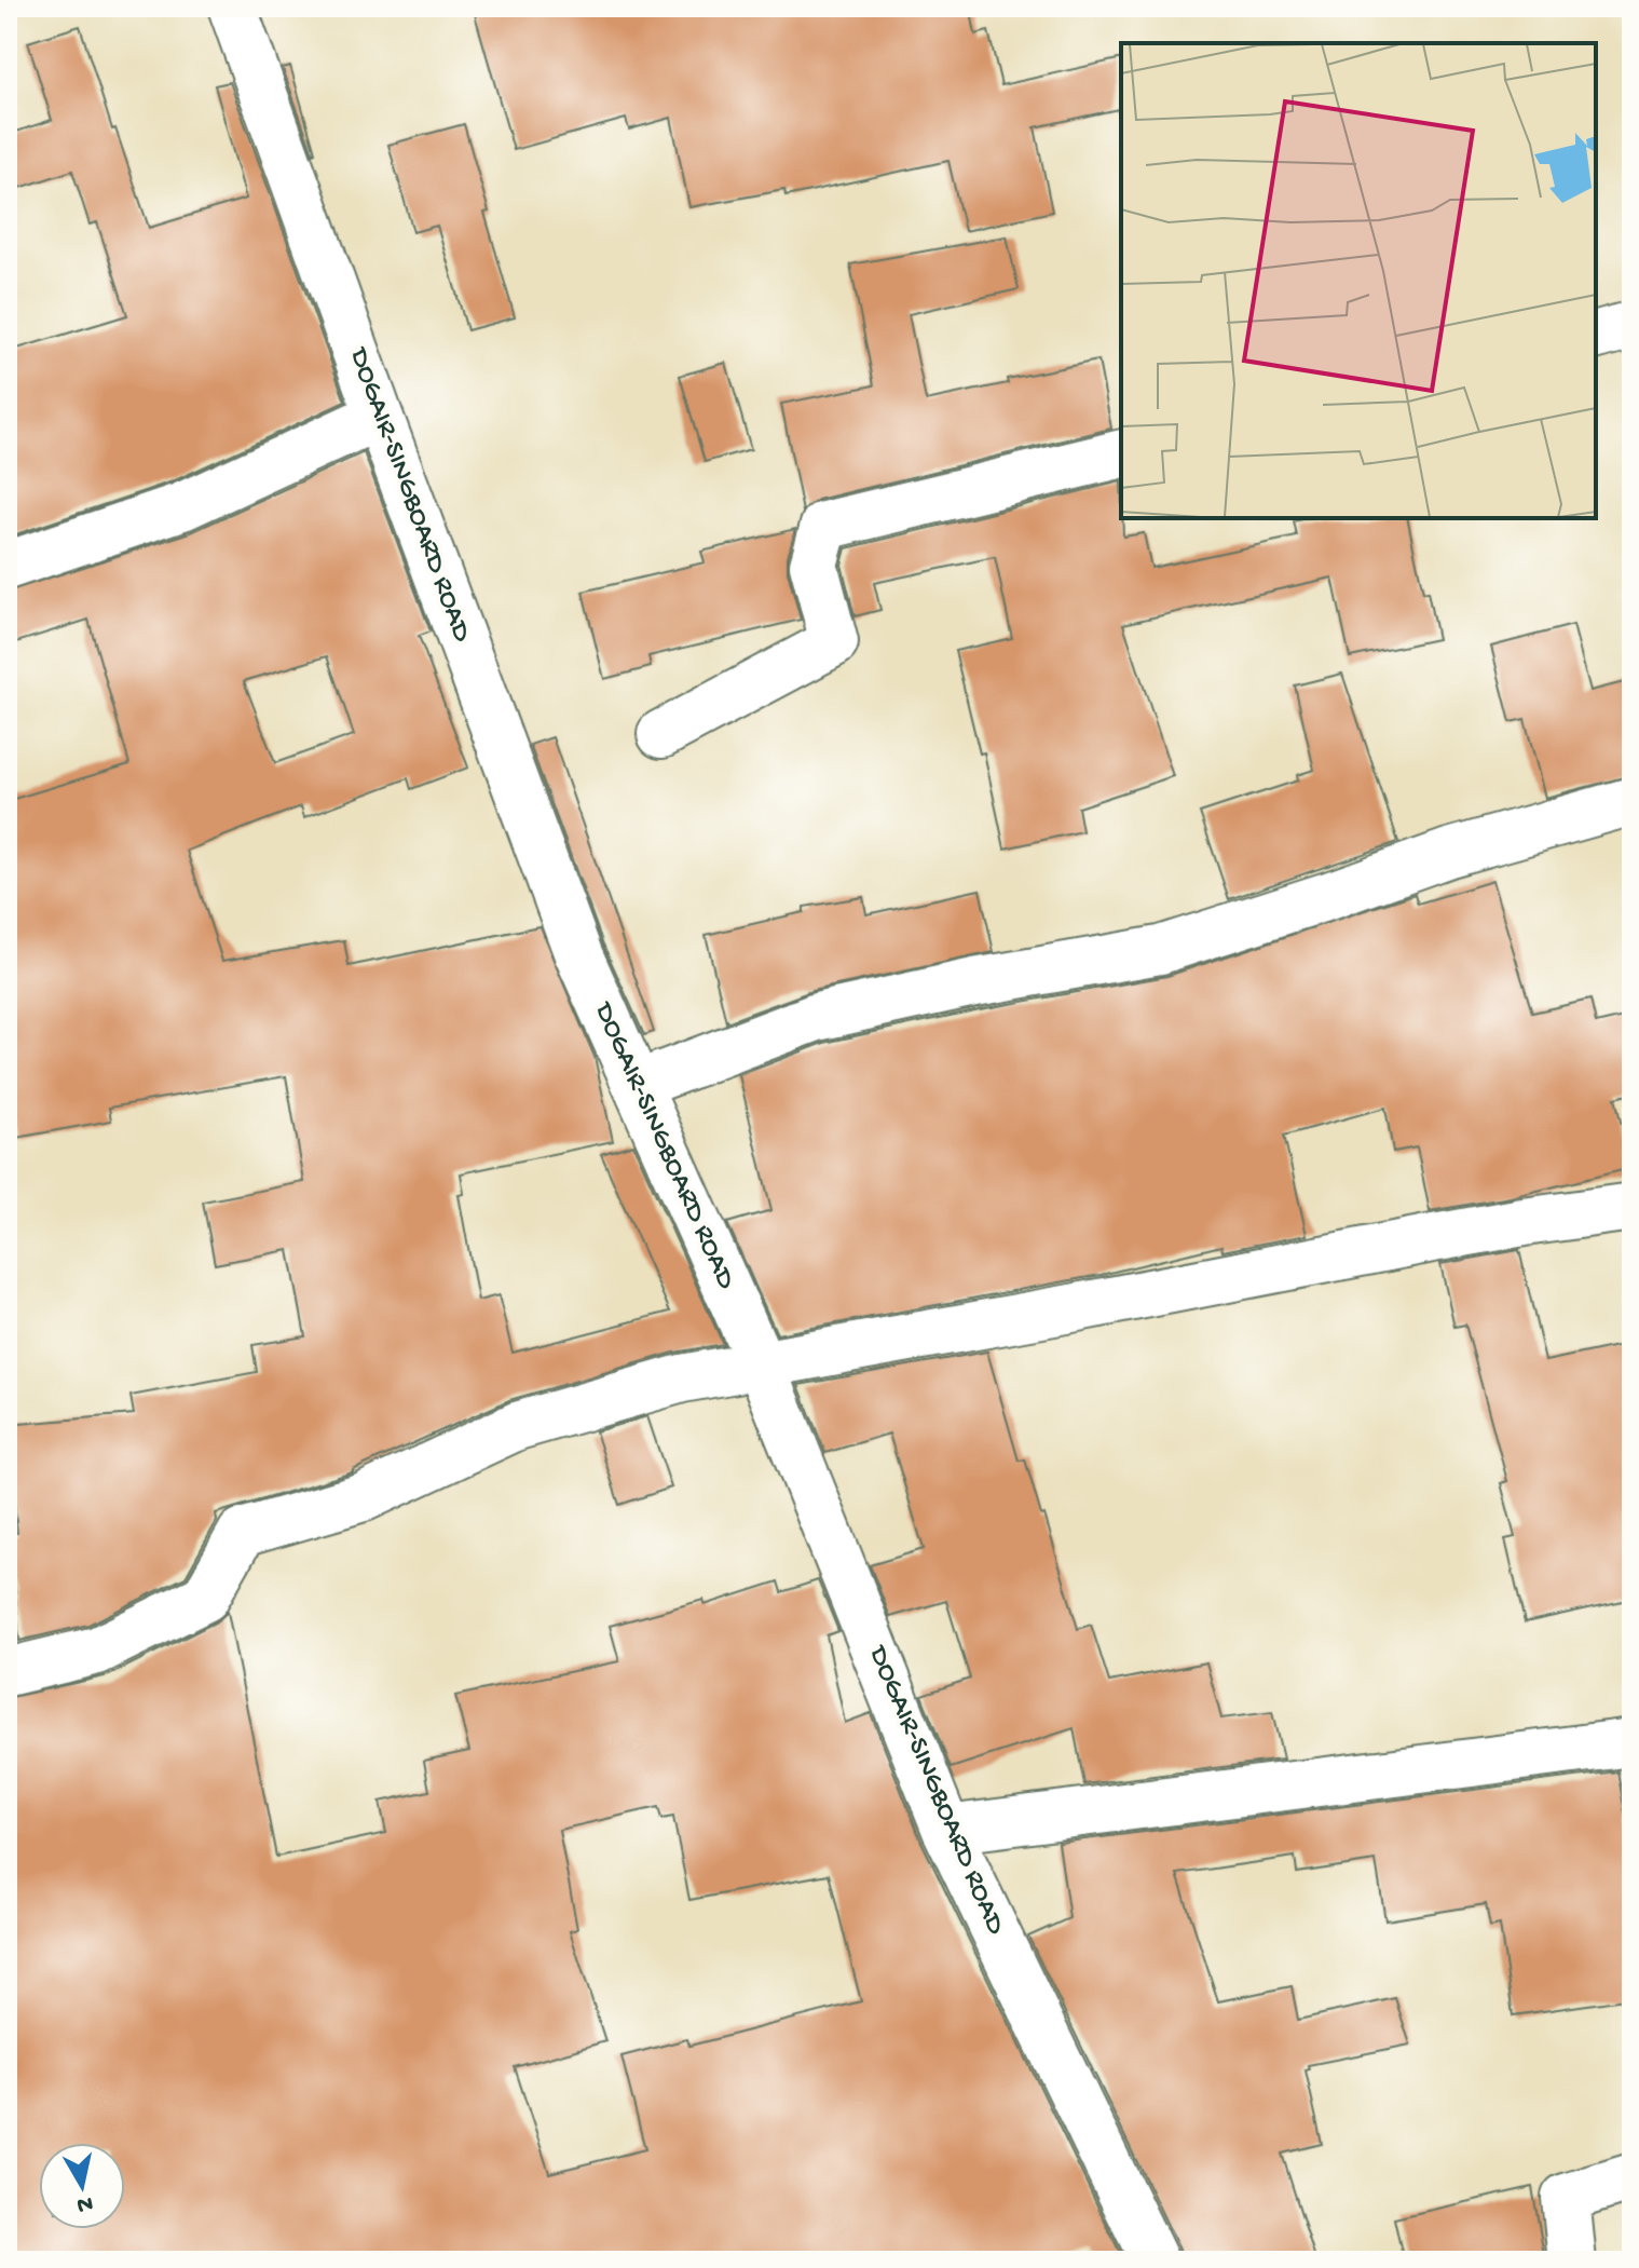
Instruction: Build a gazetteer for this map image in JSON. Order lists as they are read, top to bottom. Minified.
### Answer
{"streets":{"street":["DOGAIR-SINGBOARD ROAD"]},"north":"bottom"}
